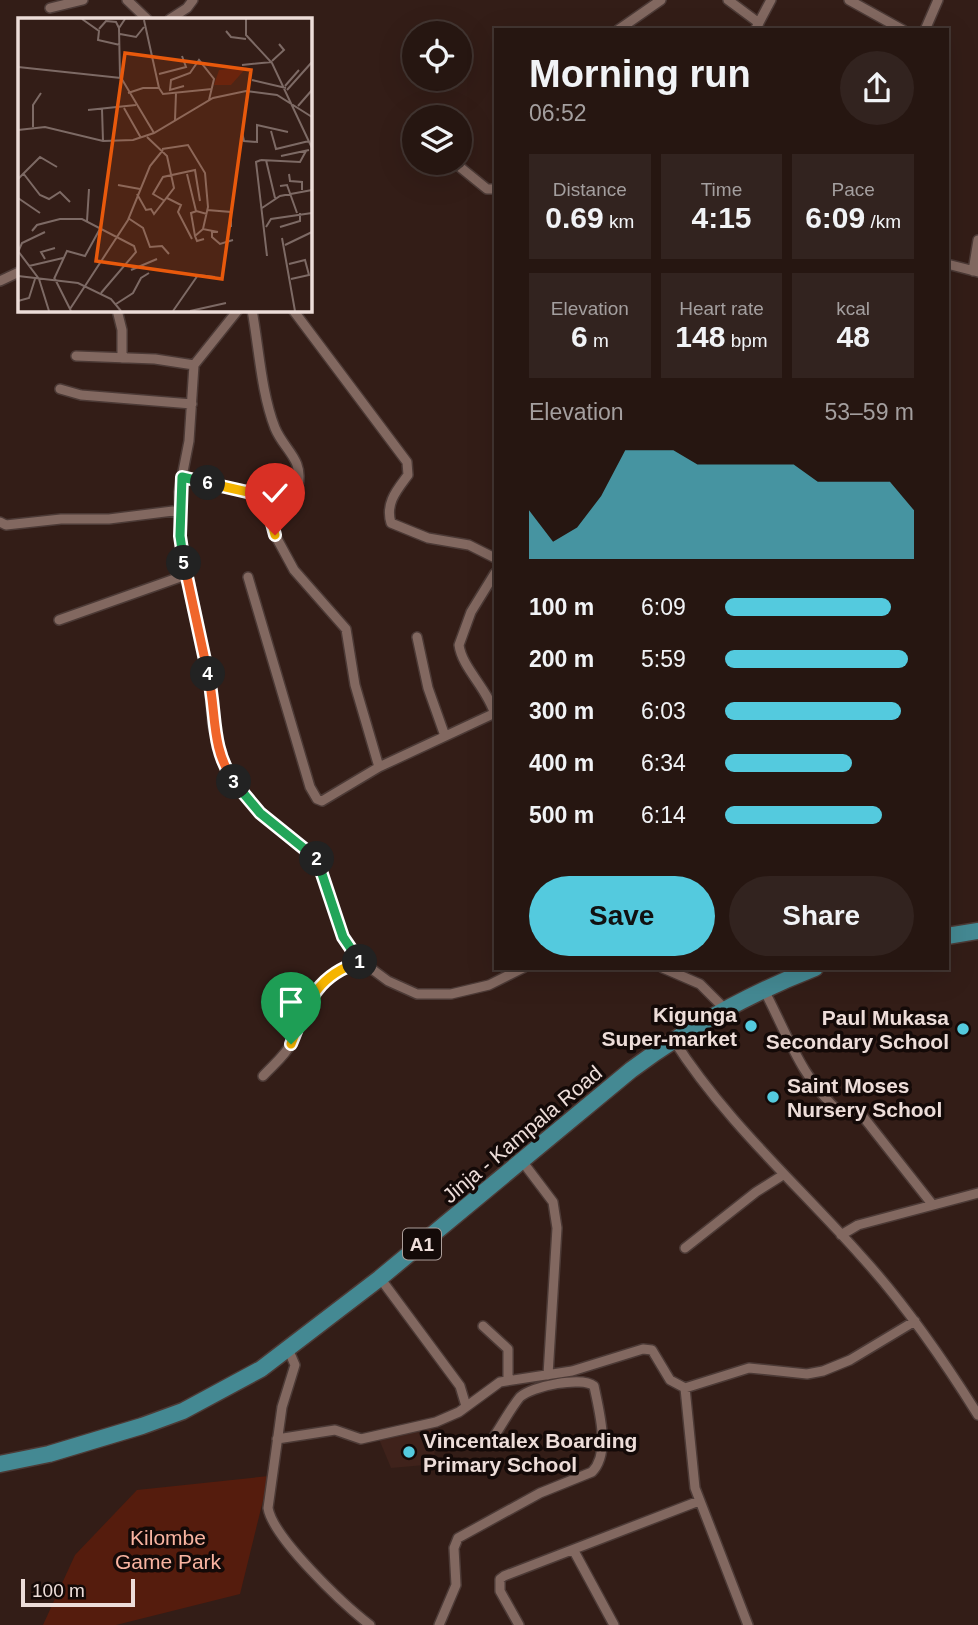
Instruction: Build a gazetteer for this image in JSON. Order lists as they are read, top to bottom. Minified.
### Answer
{"streets":{"highway":["Jinja - Kampala Road","A1"]},"parks":["Kilombe Game Park"],"places":["Kigunga Super-market","Paul Mukasa Secondary School","Saint Moses Nursery School","Vincentalex Boarding Primary School"],"scale_bar":"100 m","page":{"heading":["Morning run","06:52"],"stats":[["Distance","0.69 km"],["Time","4:15"],["Pace","6:09 /km"],["Elevation","6 m"],["Heart rate","148 bpm"],["kcal","48"]],"chart":["Elevation","53–59 m"],"pins":["6","5","4","3","2","1"],"list":[{"name":"100 m","note":"6:09"},{"name":"200 m","note":"5:59"},{"name":"300 m","note":"6:03"},{"name":"400 m","note":"6:34"},{"name":"500 m","note":"6:14"}],"buttons":["Save","Share"],"scale":"100 m"}}
